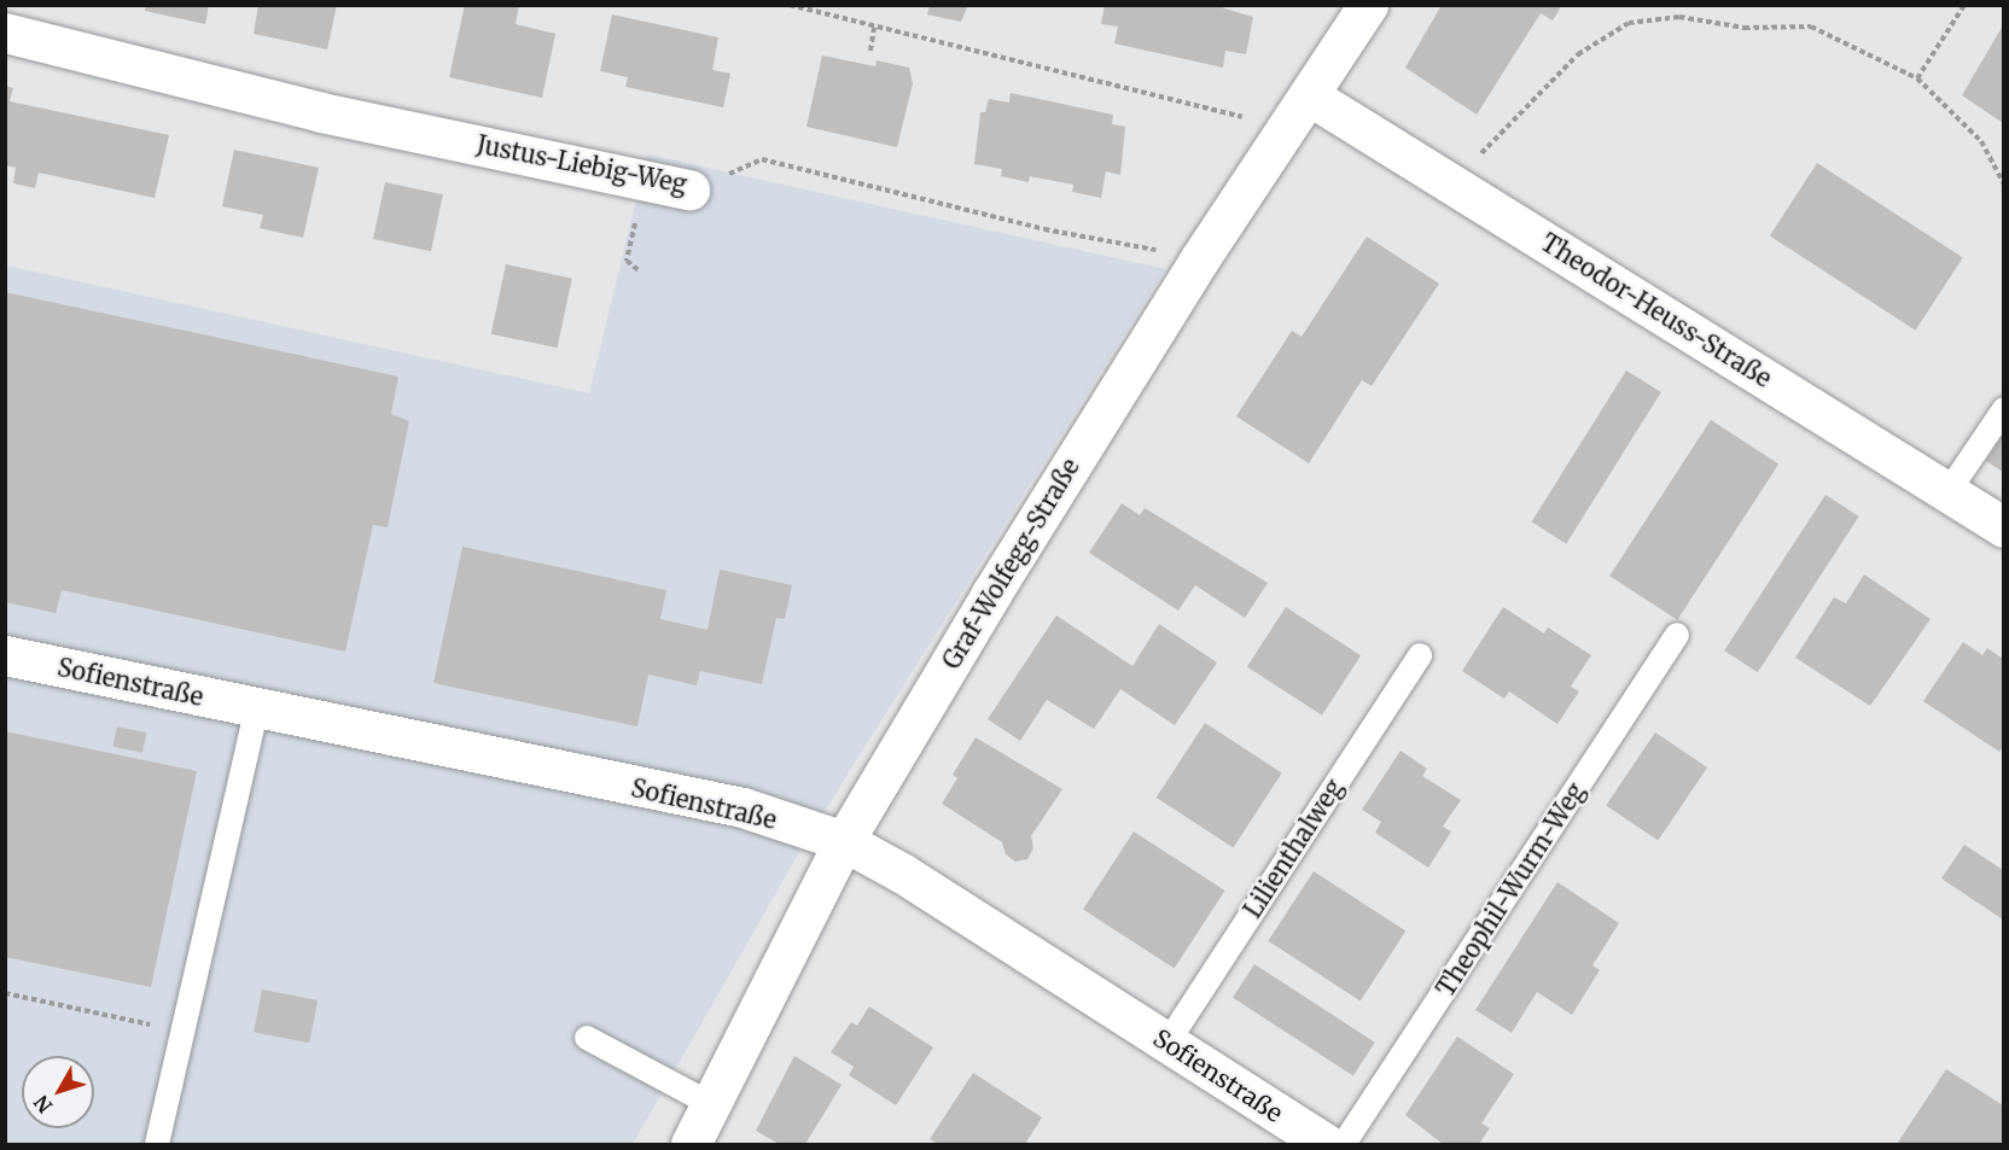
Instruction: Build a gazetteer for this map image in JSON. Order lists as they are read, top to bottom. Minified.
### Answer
{"streets":{"street":["Justus-Liebig-Weg","Theodor-Heuss-Straße","Graf-Wolfegg-Straße","Sofienstraße"],"lane":["Lilienthalweg","Theophil-Wurm-Weg"]},"crossings":[["Justus-Liebig-Weg","Graf-Wolfegg-Straße"],["Theodor-Heuss-Straße","Graf-Wolfegg-Straße"],["Graf-Wolfegg-Straße","Sofienstraße"],["Sofienstraße","Lilienthalweg"]],"north":"bottom left"}
